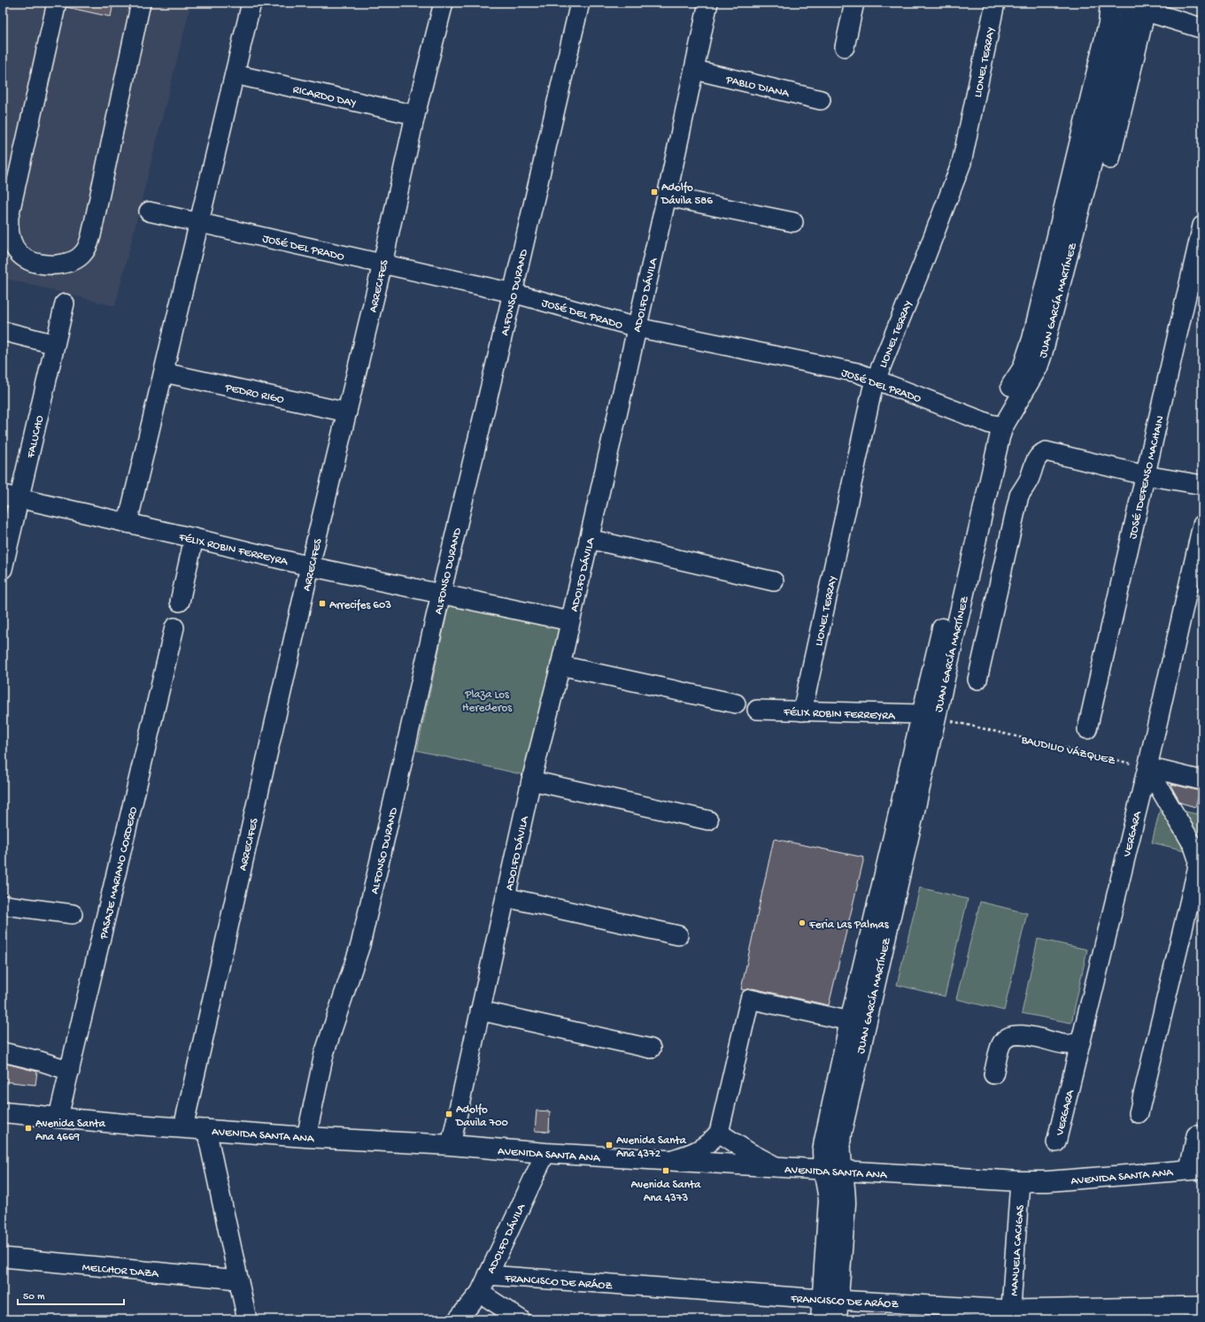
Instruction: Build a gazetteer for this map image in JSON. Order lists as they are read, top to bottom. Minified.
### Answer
{"streets":{"main road":["JUAN GARCÍA MARTÍNEZ","AVENIDA SANTA ANA"],"street":["LIONEL TERRAY","PABLO DIANA","RICARDO DAY","JOSÉ DEL PRADO","ARRECIFES","ALFONSO DURAND","ADOLFO DÁVILA","PEDRO RIGO","FALUCHO","JOSÉ IDEFENSO MACHAIN","FÉLIX ROBIN FERREYRA","VERGARA","PASAJE MARIANO CORDERO","MANUELA CACIGAS","MELCHOR DAZA","FRANCISCO DE ARÁOZ"],"path":["BAUDILIO VÁZQUEZ"]},"crossings":[["LIONEL TERRAY","JOSÉ DEL PRADO"],["LIONEL TERRAY","FÉLIX ROBIN FERREYRA"],["PABLO DIANA","ADOLFO DÁVILA"],["RICARDO DAY","ARRECIFES"],["JOSÉ DEL PRADO","ARRECIFES"],["JOSÉ DEL PRADO","ALFONSO DURAND"],["JOSÉ DEL PRADO","ADOLFO DÁVILA"],["JOSÉ DEL PRADO","JUAN GARCÍA MARTÍNEZ"],["ARRECIFES","PEDRO RIGO"],["ARRECIFES","FÉLIX ROBIN FERREYRA"],["ARRECIFES","AVENIDA SANTA ANA"],["ALFONSO DURAND","FÉLIX ROBIN FERREYRA"],["ALFONSO DURAND","AVENIDA SANTA ANA"],["ADOLFO DÁVILA","FÉLIX ROBIN FERREYRA"],["ADOLFO DÁVILA","AVENIDA SANTA ANA"],["ADOLFO DÁVILA","FRANCISCO DE ARÁOZ"],["JUAN GARCÍA MARTÍNEZ","FÉLIX ROBIN FERREYRA"],["JUAN GARCÍA MARTÍNEZ","BAUDILIO VÁZQUEZ"],["JUAN GARCÍA MARTÍNEZ","AVENIDA SANTA ANA"],["JUAN GARCÍA MARTÍNEZ","FRANCISCO DE ARÁOZ"],["FALUCHO","FÉLIX ROBIN FERREYRA"],["FÉLIX ROBIN FERREYRA","BAUDILIO VÁZQUEZ"],["BAUDILIO VÁZQUEZ","VERGARA"],["PASAJE MARIANO CORDERO","AVENIDA SANTA ANA"],["AVENIDA SANTA ANA","MANUELA CACIGAS"],["MANUELA CACIGAS","FRANCISCO DE ARÁOZ"]],"parks":["Plaza Los Herederos"],"places":{"transit":["Adolfo Dávila 586","Arrecifes 603","Adolfo Davila 700","Avenida Santa Ana 4669","Avenida Santa Ana 4372","Avenida Santa Ana 4373"],"other":["Feria Las Palmas"]},"scale_bar":"50 m"}
